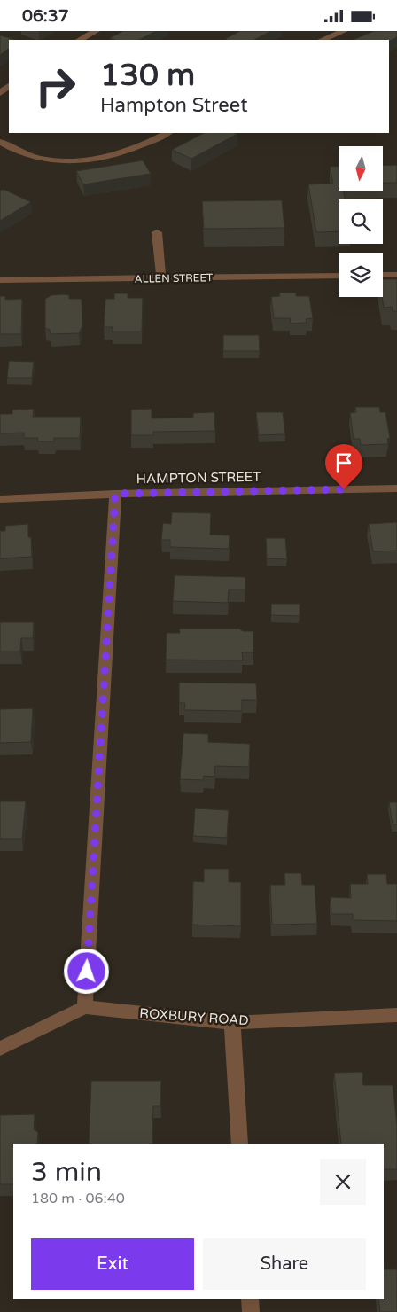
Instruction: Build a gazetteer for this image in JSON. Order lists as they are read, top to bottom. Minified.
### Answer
{"streets":{"street":["ALLEN STREET","HAMPTON STREET","ROXBURY ROAD"]},"north":"bottom","page":{"status":"06:37","turn":["130 m","Hampton Street"],"heading":["3 min","180 m · 06:40"],"buttons":["Exit","Share"]}}
